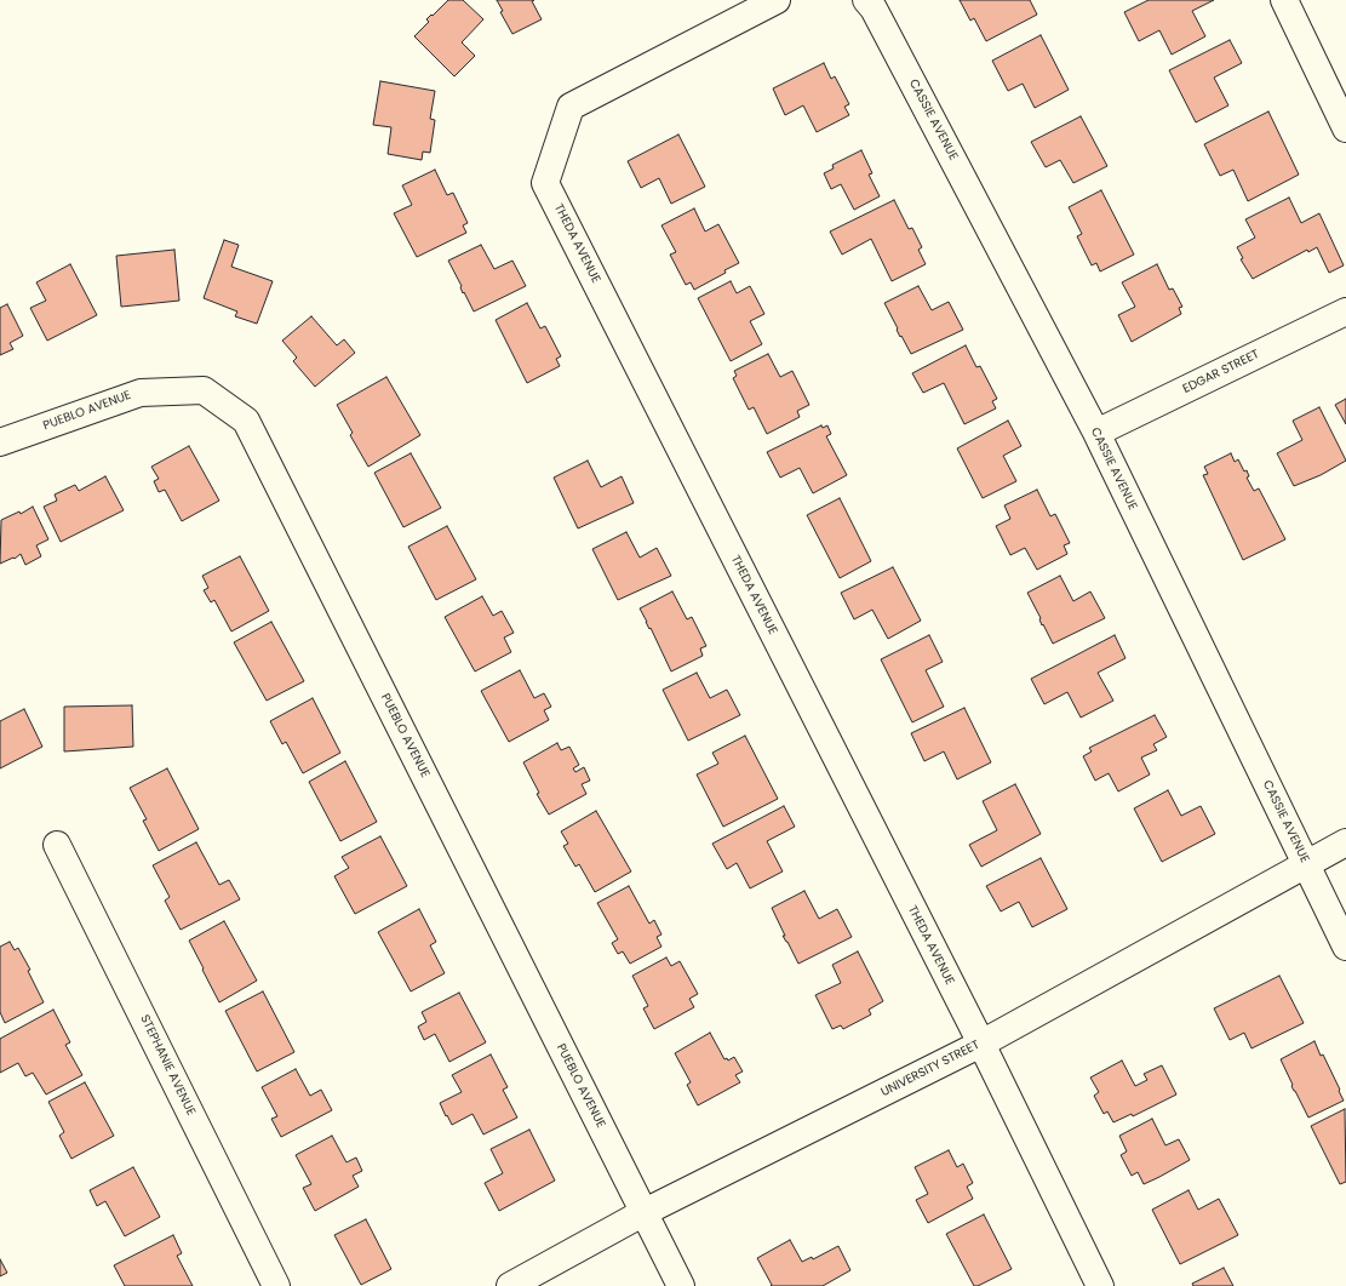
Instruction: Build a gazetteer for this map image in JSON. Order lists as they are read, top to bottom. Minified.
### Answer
{"streets":{"street":["CASSIE AVENUE","THEDA AVENUE","EDGAR STREET","PUEBLO AVENUE","STEPHANIE AVENUE","UNIVERSITY STREET"]},"crossings":[["CASSIE AVENUE","EDGAR STREET"],["CASSIE AVENUE","UNIVERSITY STREET"],["THEDA AVENUE","UNIVERSITY STREET"],["PUEBLO AVENUE","UNIVERSITY STREET"]]}
